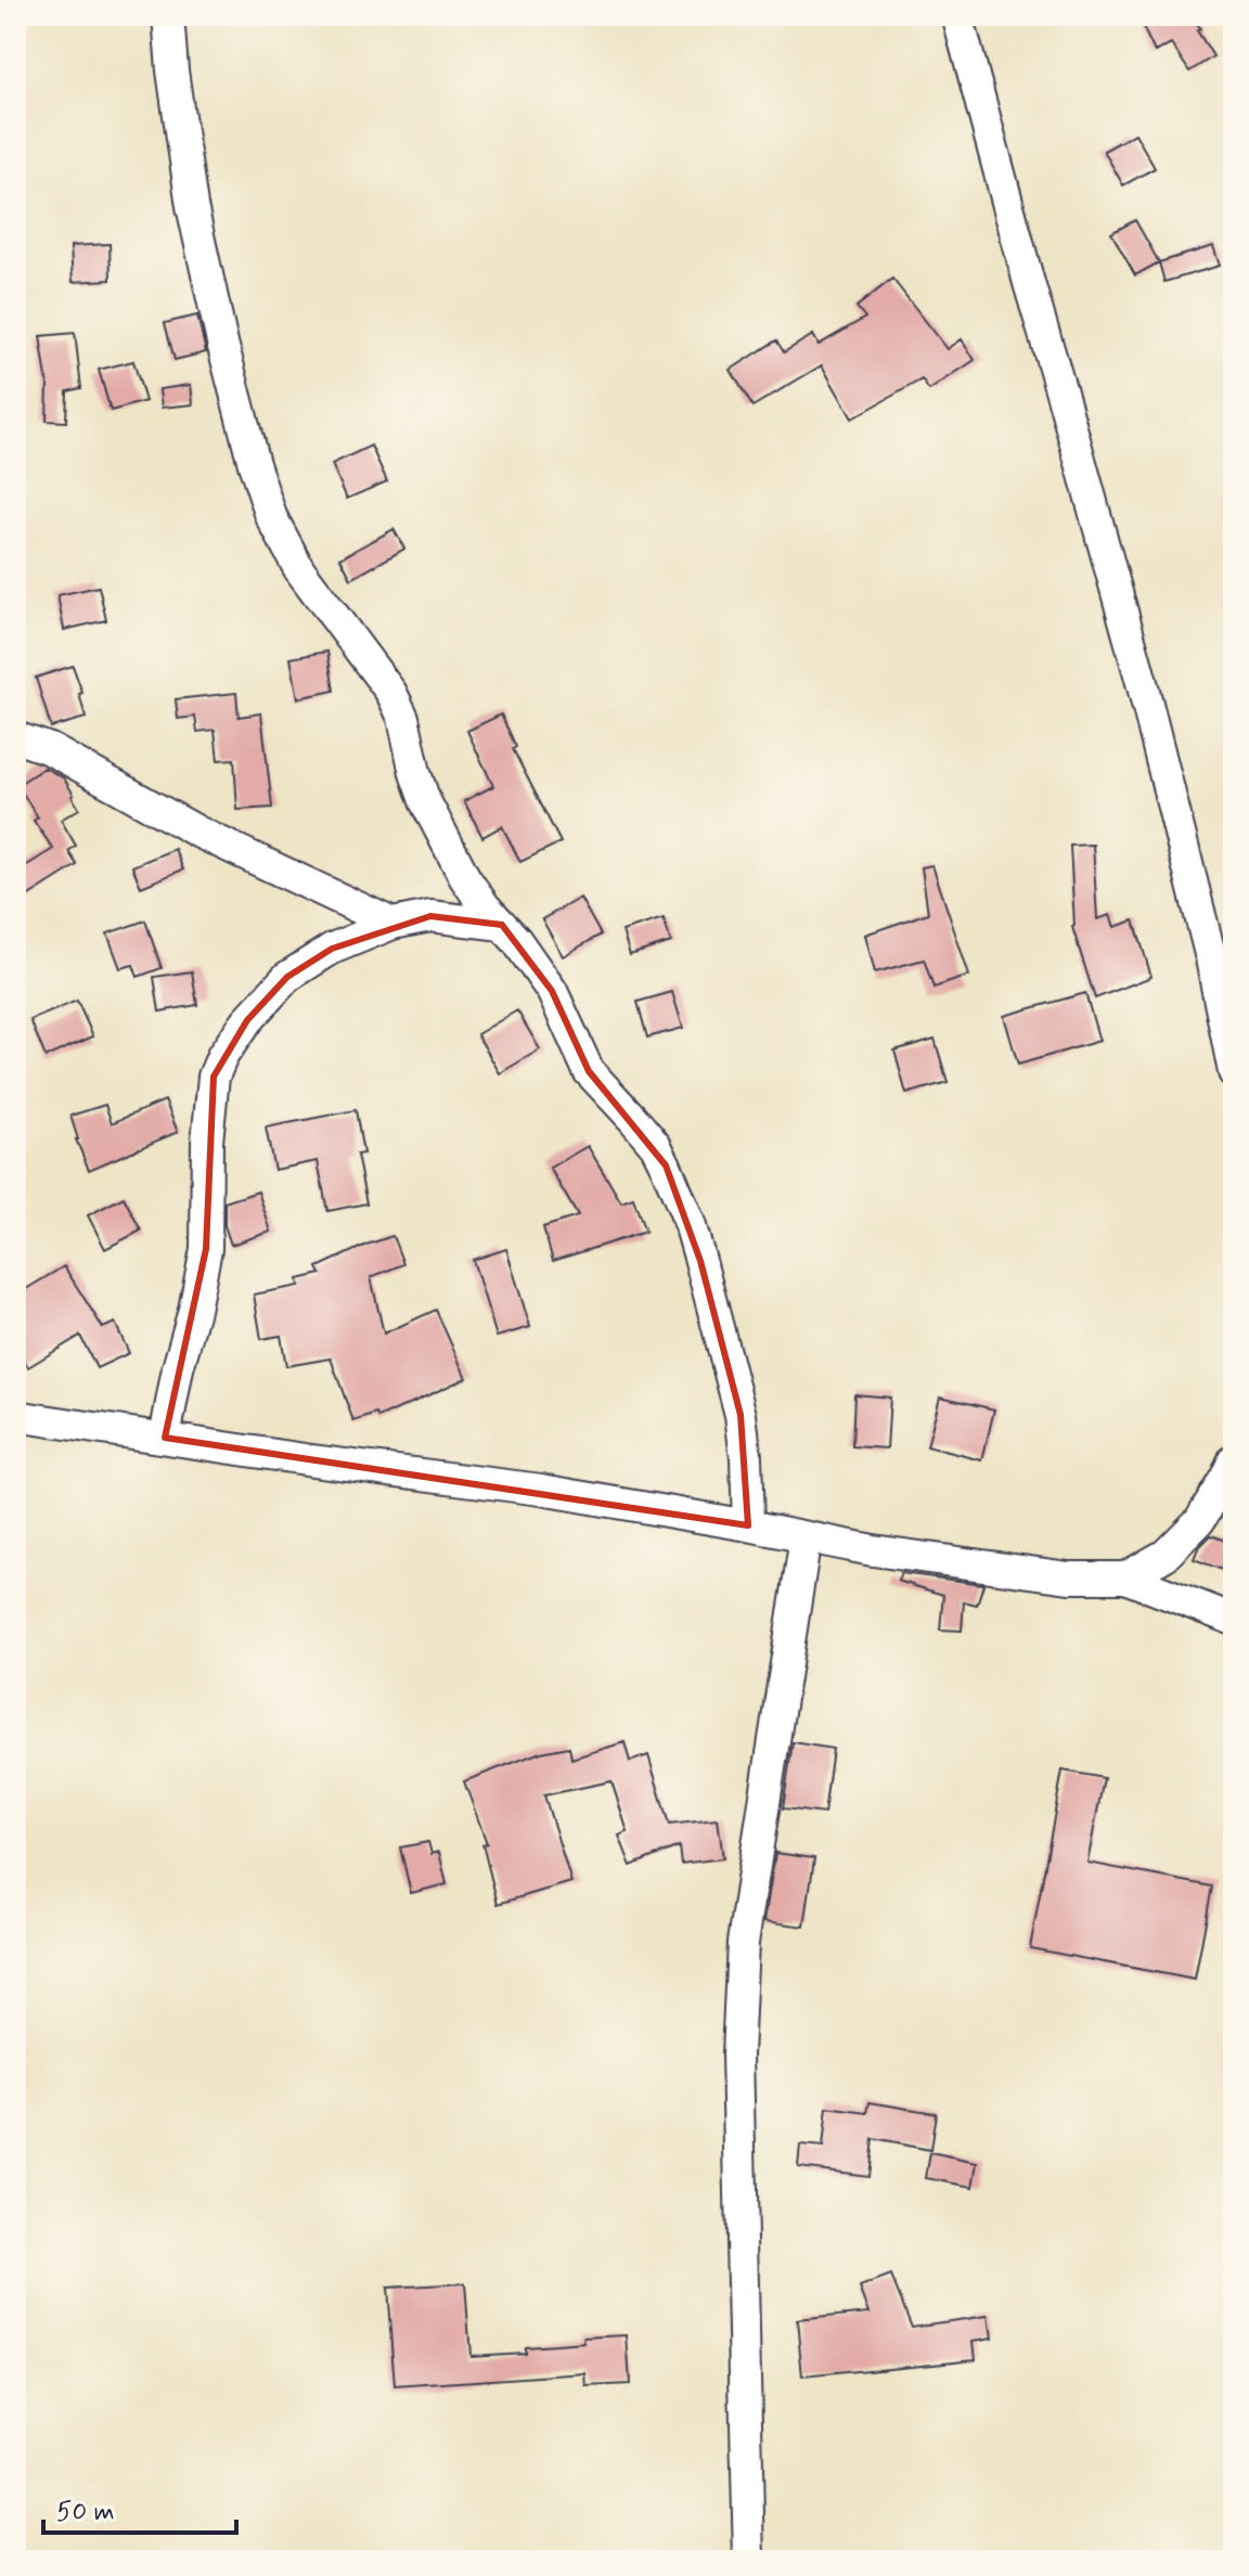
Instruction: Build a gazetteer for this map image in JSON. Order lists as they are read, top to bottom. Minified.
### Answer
{"scale_bar":"50 m"}
